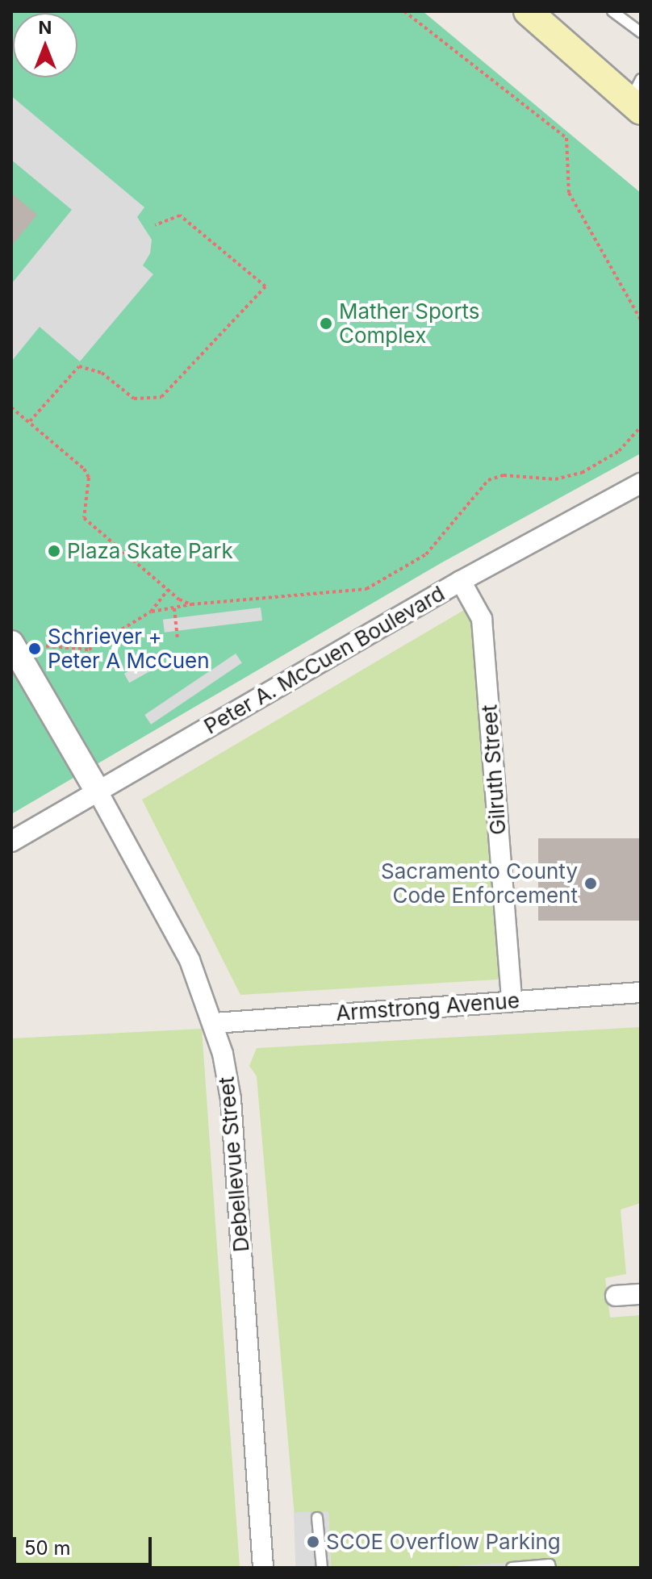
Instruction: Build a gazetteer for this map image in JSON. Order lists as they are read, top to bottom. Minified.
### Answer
{"streets":{"street":["Peter A. McCuen Boulevard","Gilruth Street","Armstrong Avenue","Debellevue Street"]},"crossings":[["Peter A. McCuen Boulevard","Gilruth Street"],["Peter A. McCuen Boulevard","Debellevue Street"],["Gilruth Street","Armstrong Avenue"],["Armstrong Avenue","Debellevue Street"]],"places":["Mather Sports Complex","Plaza Skate Park","Schriever + Peter A McCuen","Sacramento County Code Enforcement","SCOE Overflow Parking"],"scale_bar":"50 m","north":"top"}
